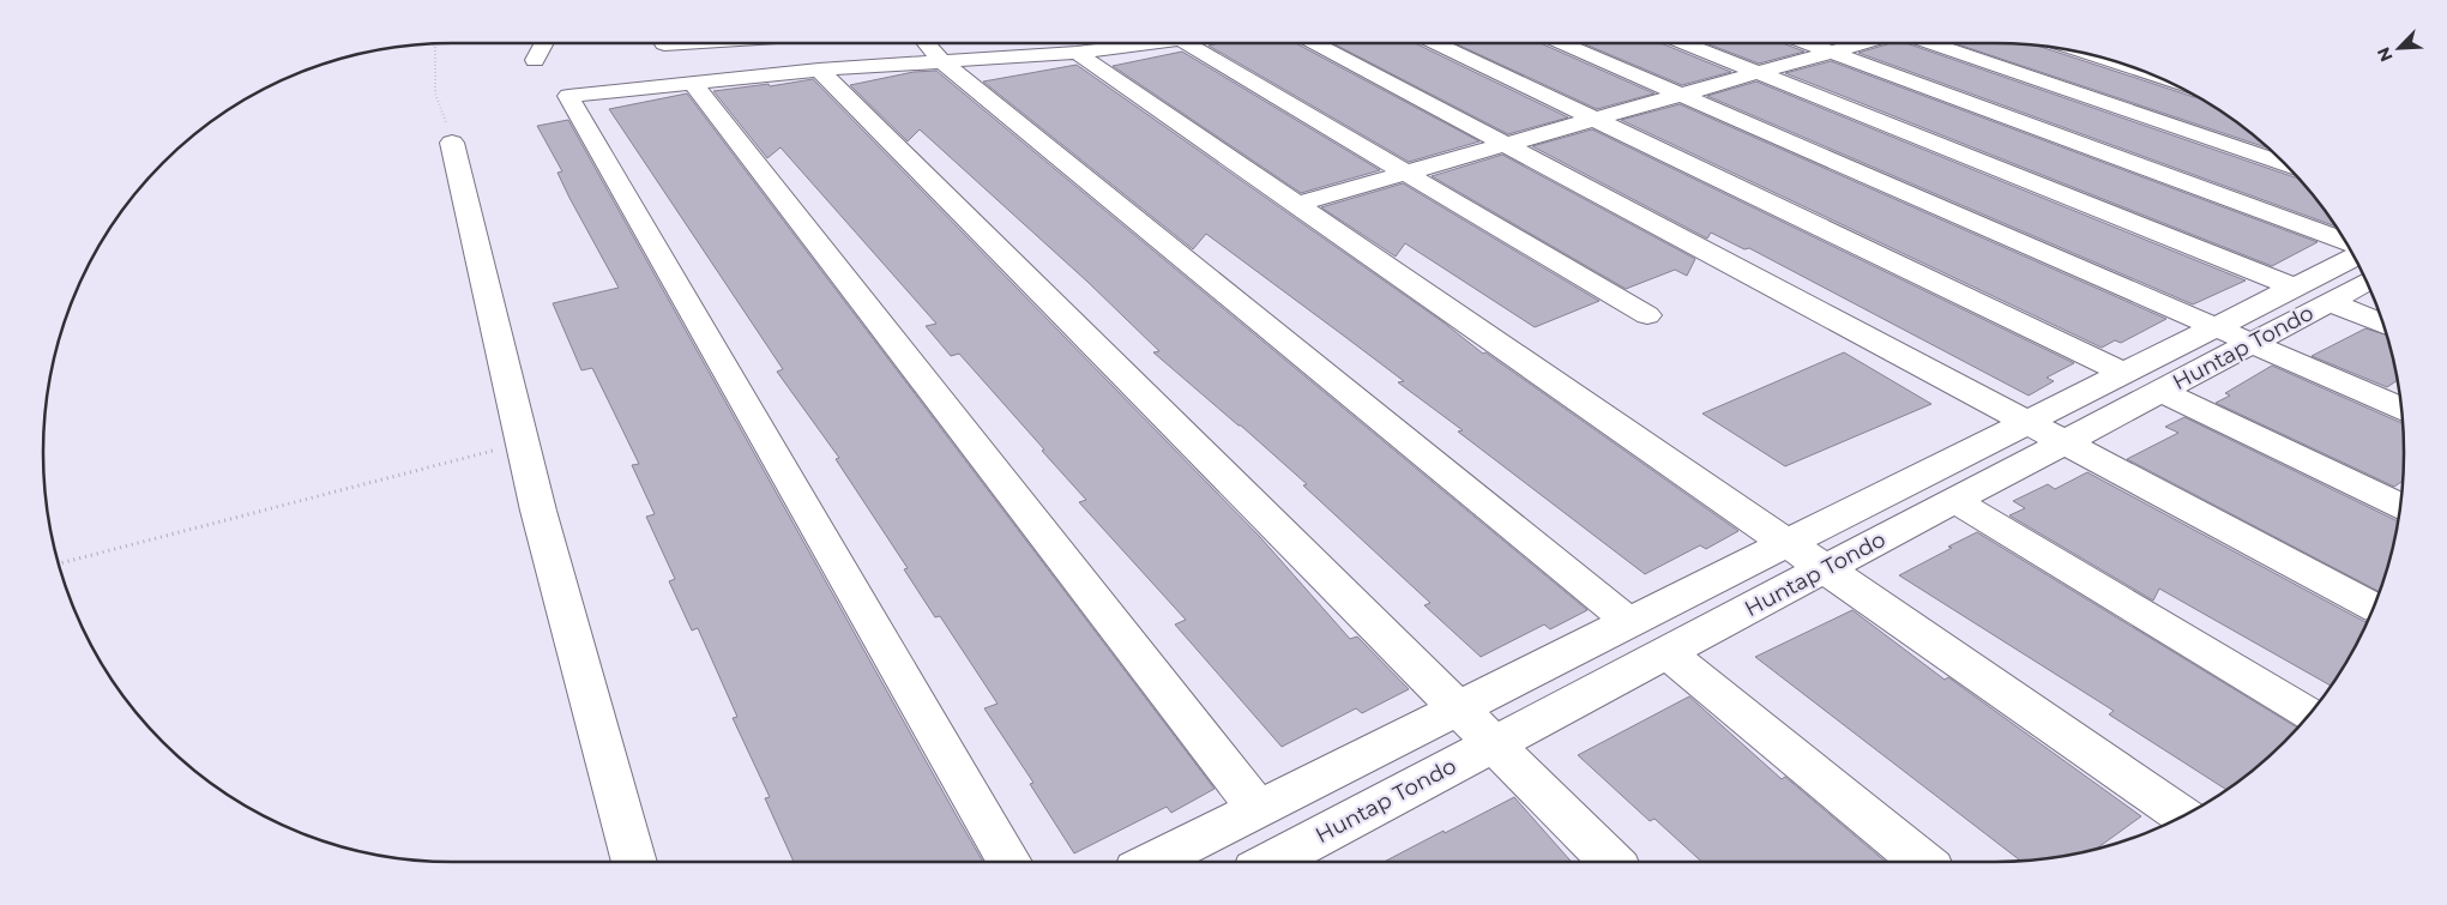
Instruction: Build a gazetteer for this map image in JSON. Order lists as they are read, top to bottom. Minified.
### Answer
{"streets":{"street":["Huntap Tondo"]},"north":"bottom left"}
